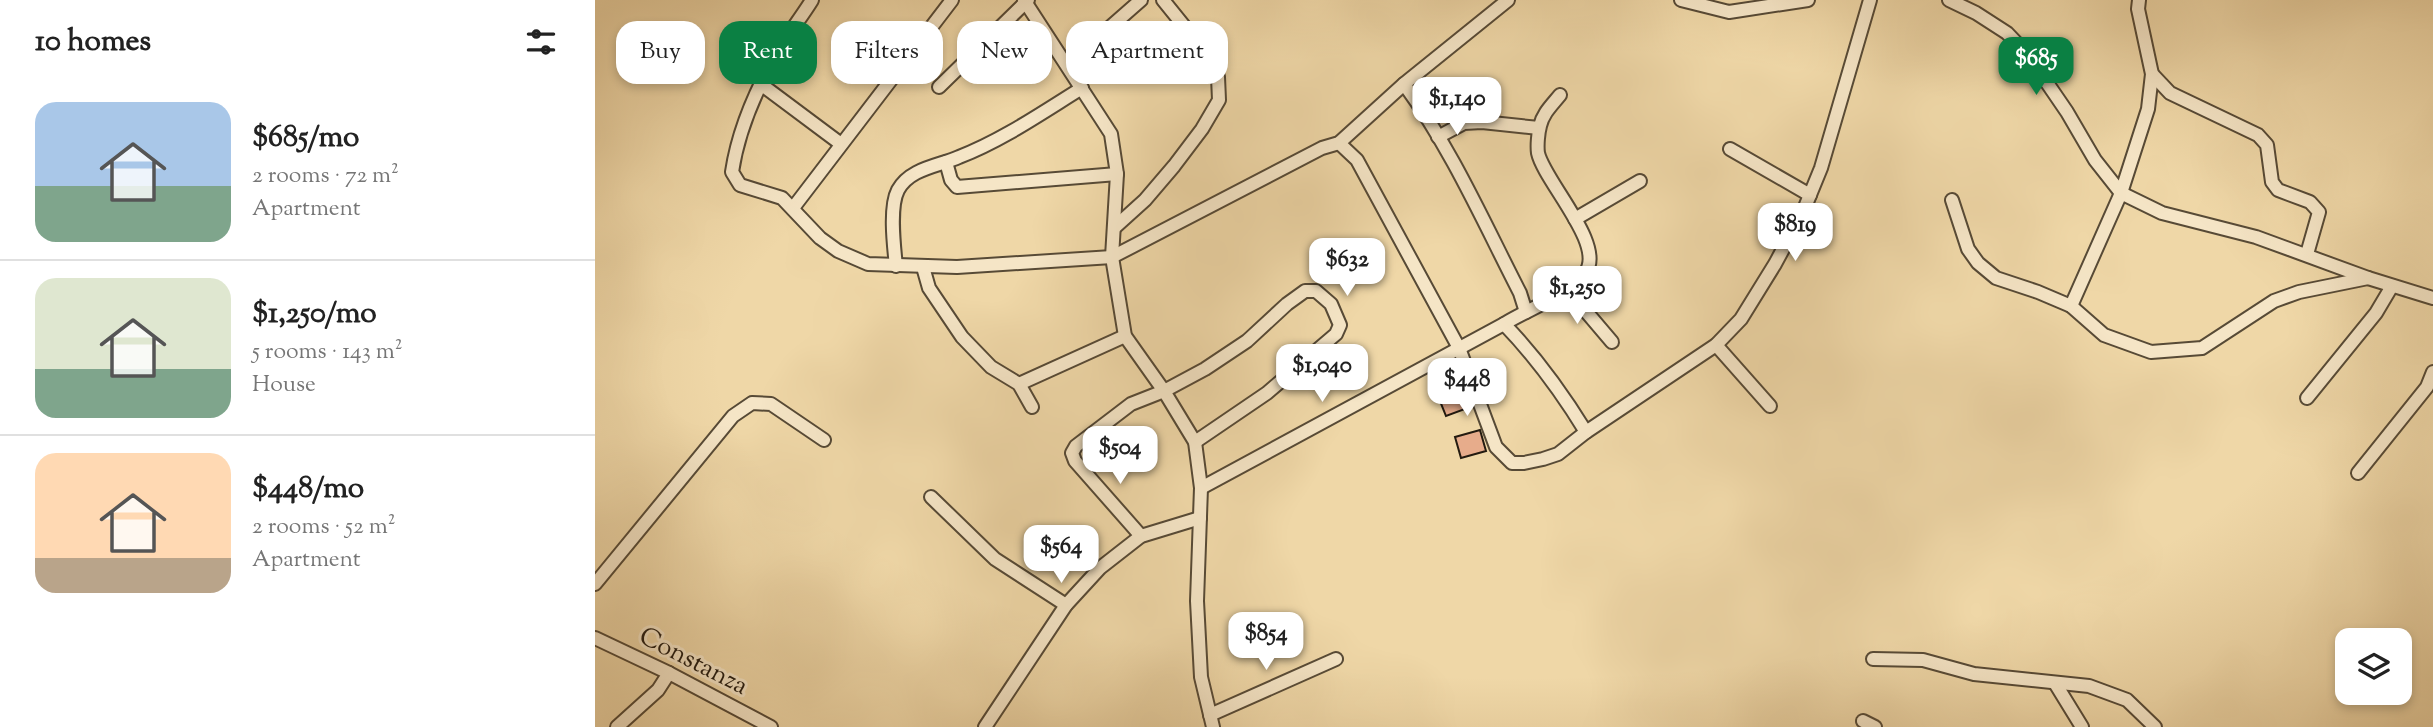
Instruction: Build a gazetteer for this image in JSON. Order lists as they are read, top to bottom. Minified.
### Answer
{"streets":{"street":["Constanza"]},"page":{"heading":"10 homes","chip":["Buy","Rent","Filters","New","Apartment"],"price":["$685","$1,140","$819","$632","$1,250","$1,040","$448","$504","$564","$854"],"list":[{"name":"$685/mo","note":"2 rooms · 72 m² · Apartment"},{"name":"$1,250/mo","note":"5 rooms · 143 m² · House"},{"name":"$448/mo","note":"2 rooms · 52 m² · Apartment"}]}}
